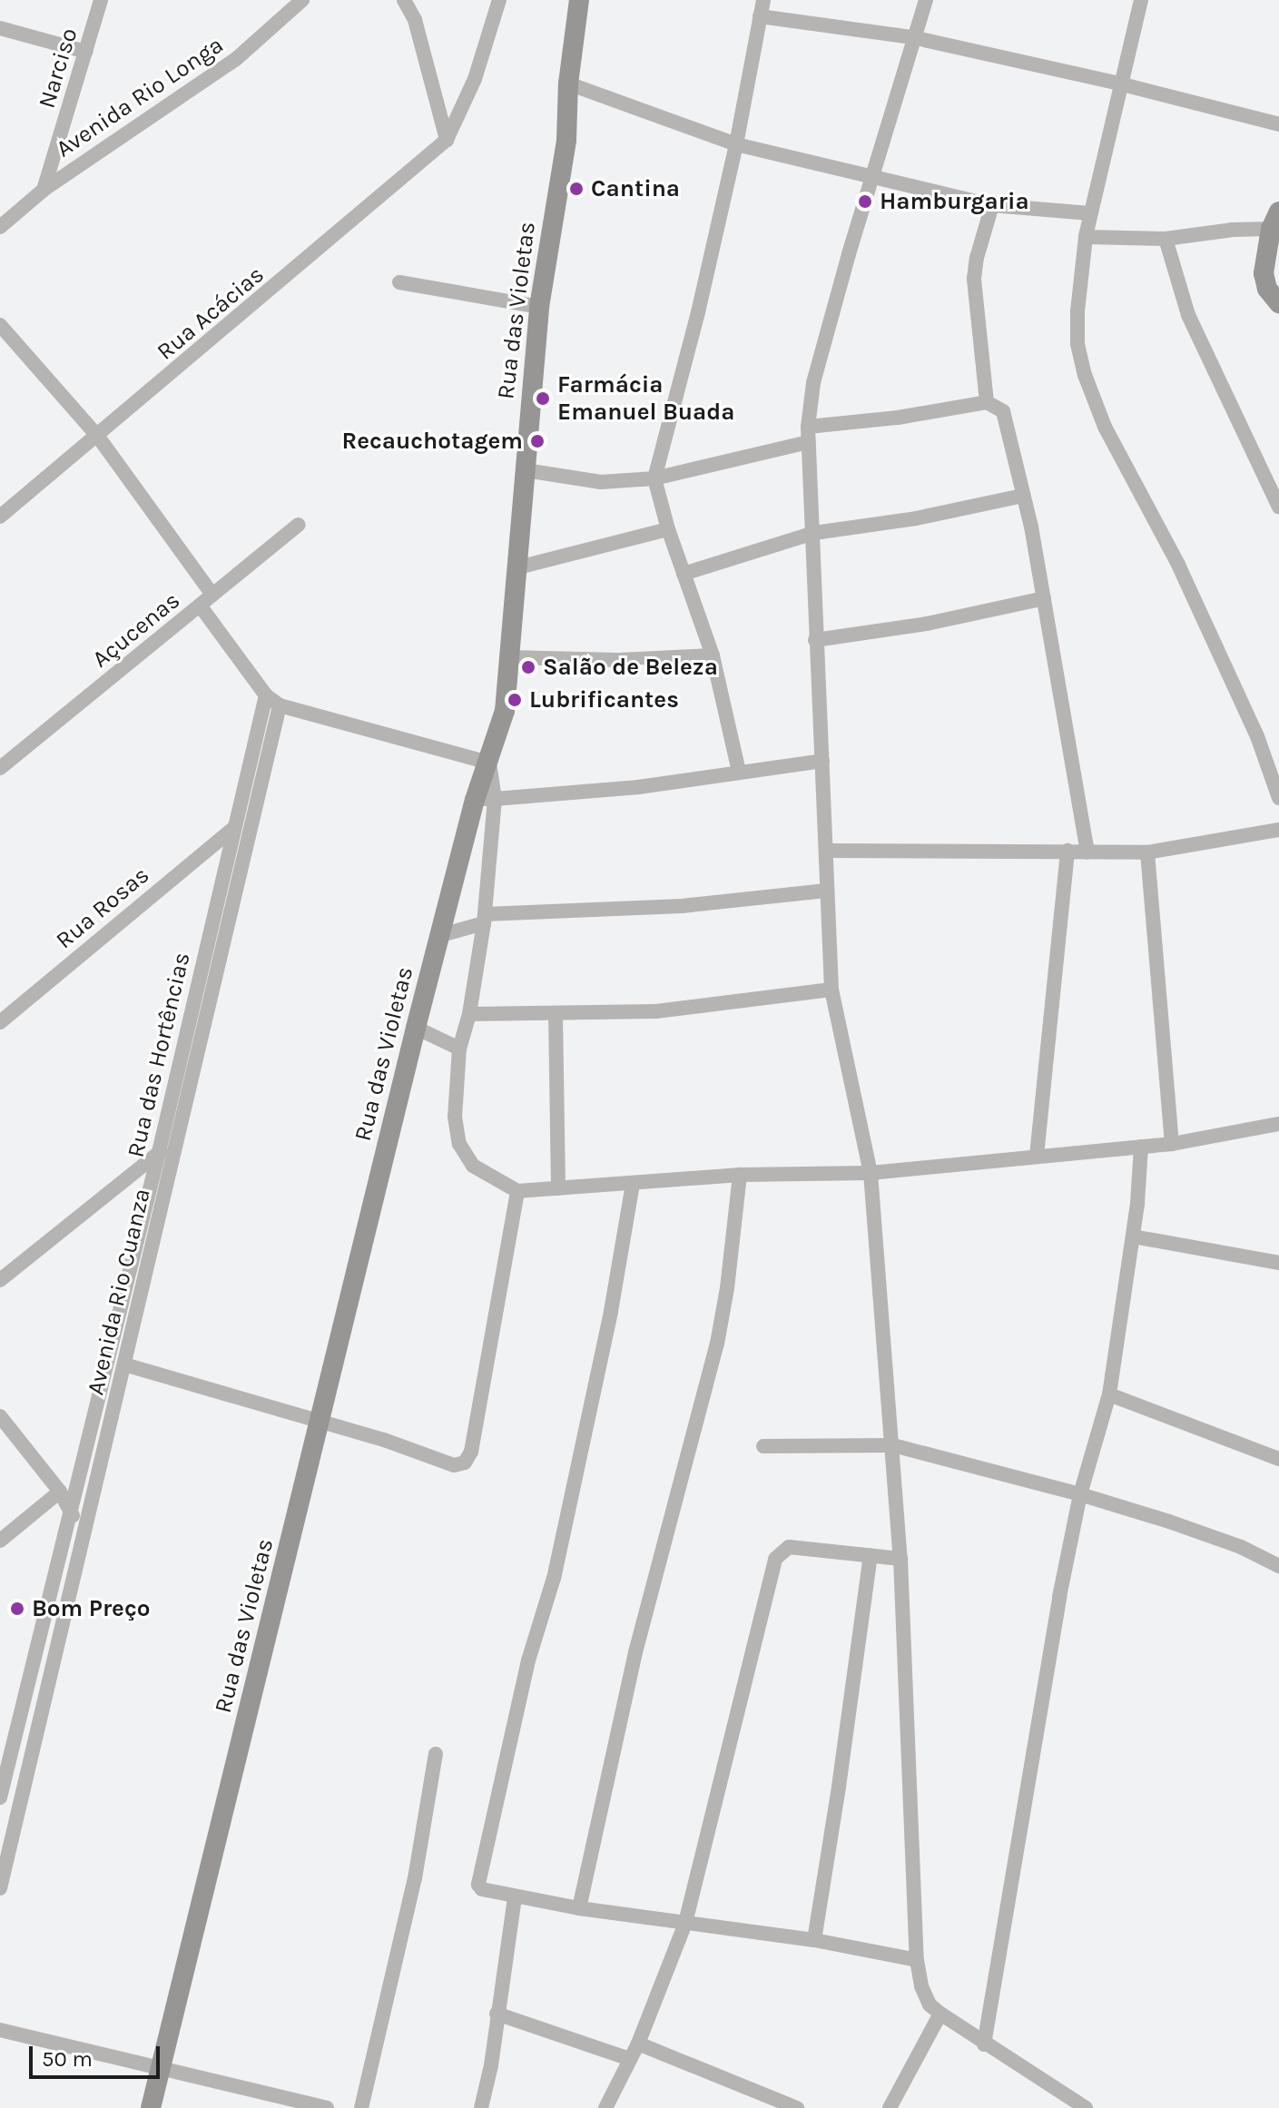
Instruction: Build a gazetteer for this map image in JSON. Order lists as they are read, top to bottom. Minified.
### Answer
{"streets":{"street":["Narciso","Avenida Rio Longa","Rua das Violetas","Rua Acácias","Açucenas","Rua Rosas","Rua das Hortências","Avenida Rio Cuanza"]},"crossings":[["Narciso","Avenida Rio Longa"],["Rua Rosas","Rua das Hortências"],["Rua das Hortências","Avenida Rio Cuanza"]],"places":["Cantina","Hamburgaria","Farmácia Emanuel Buada","Recauchotagem","Salão de Beleza","Lubrificantes","Bom Preço"],"scale_bar":"50 m"}
